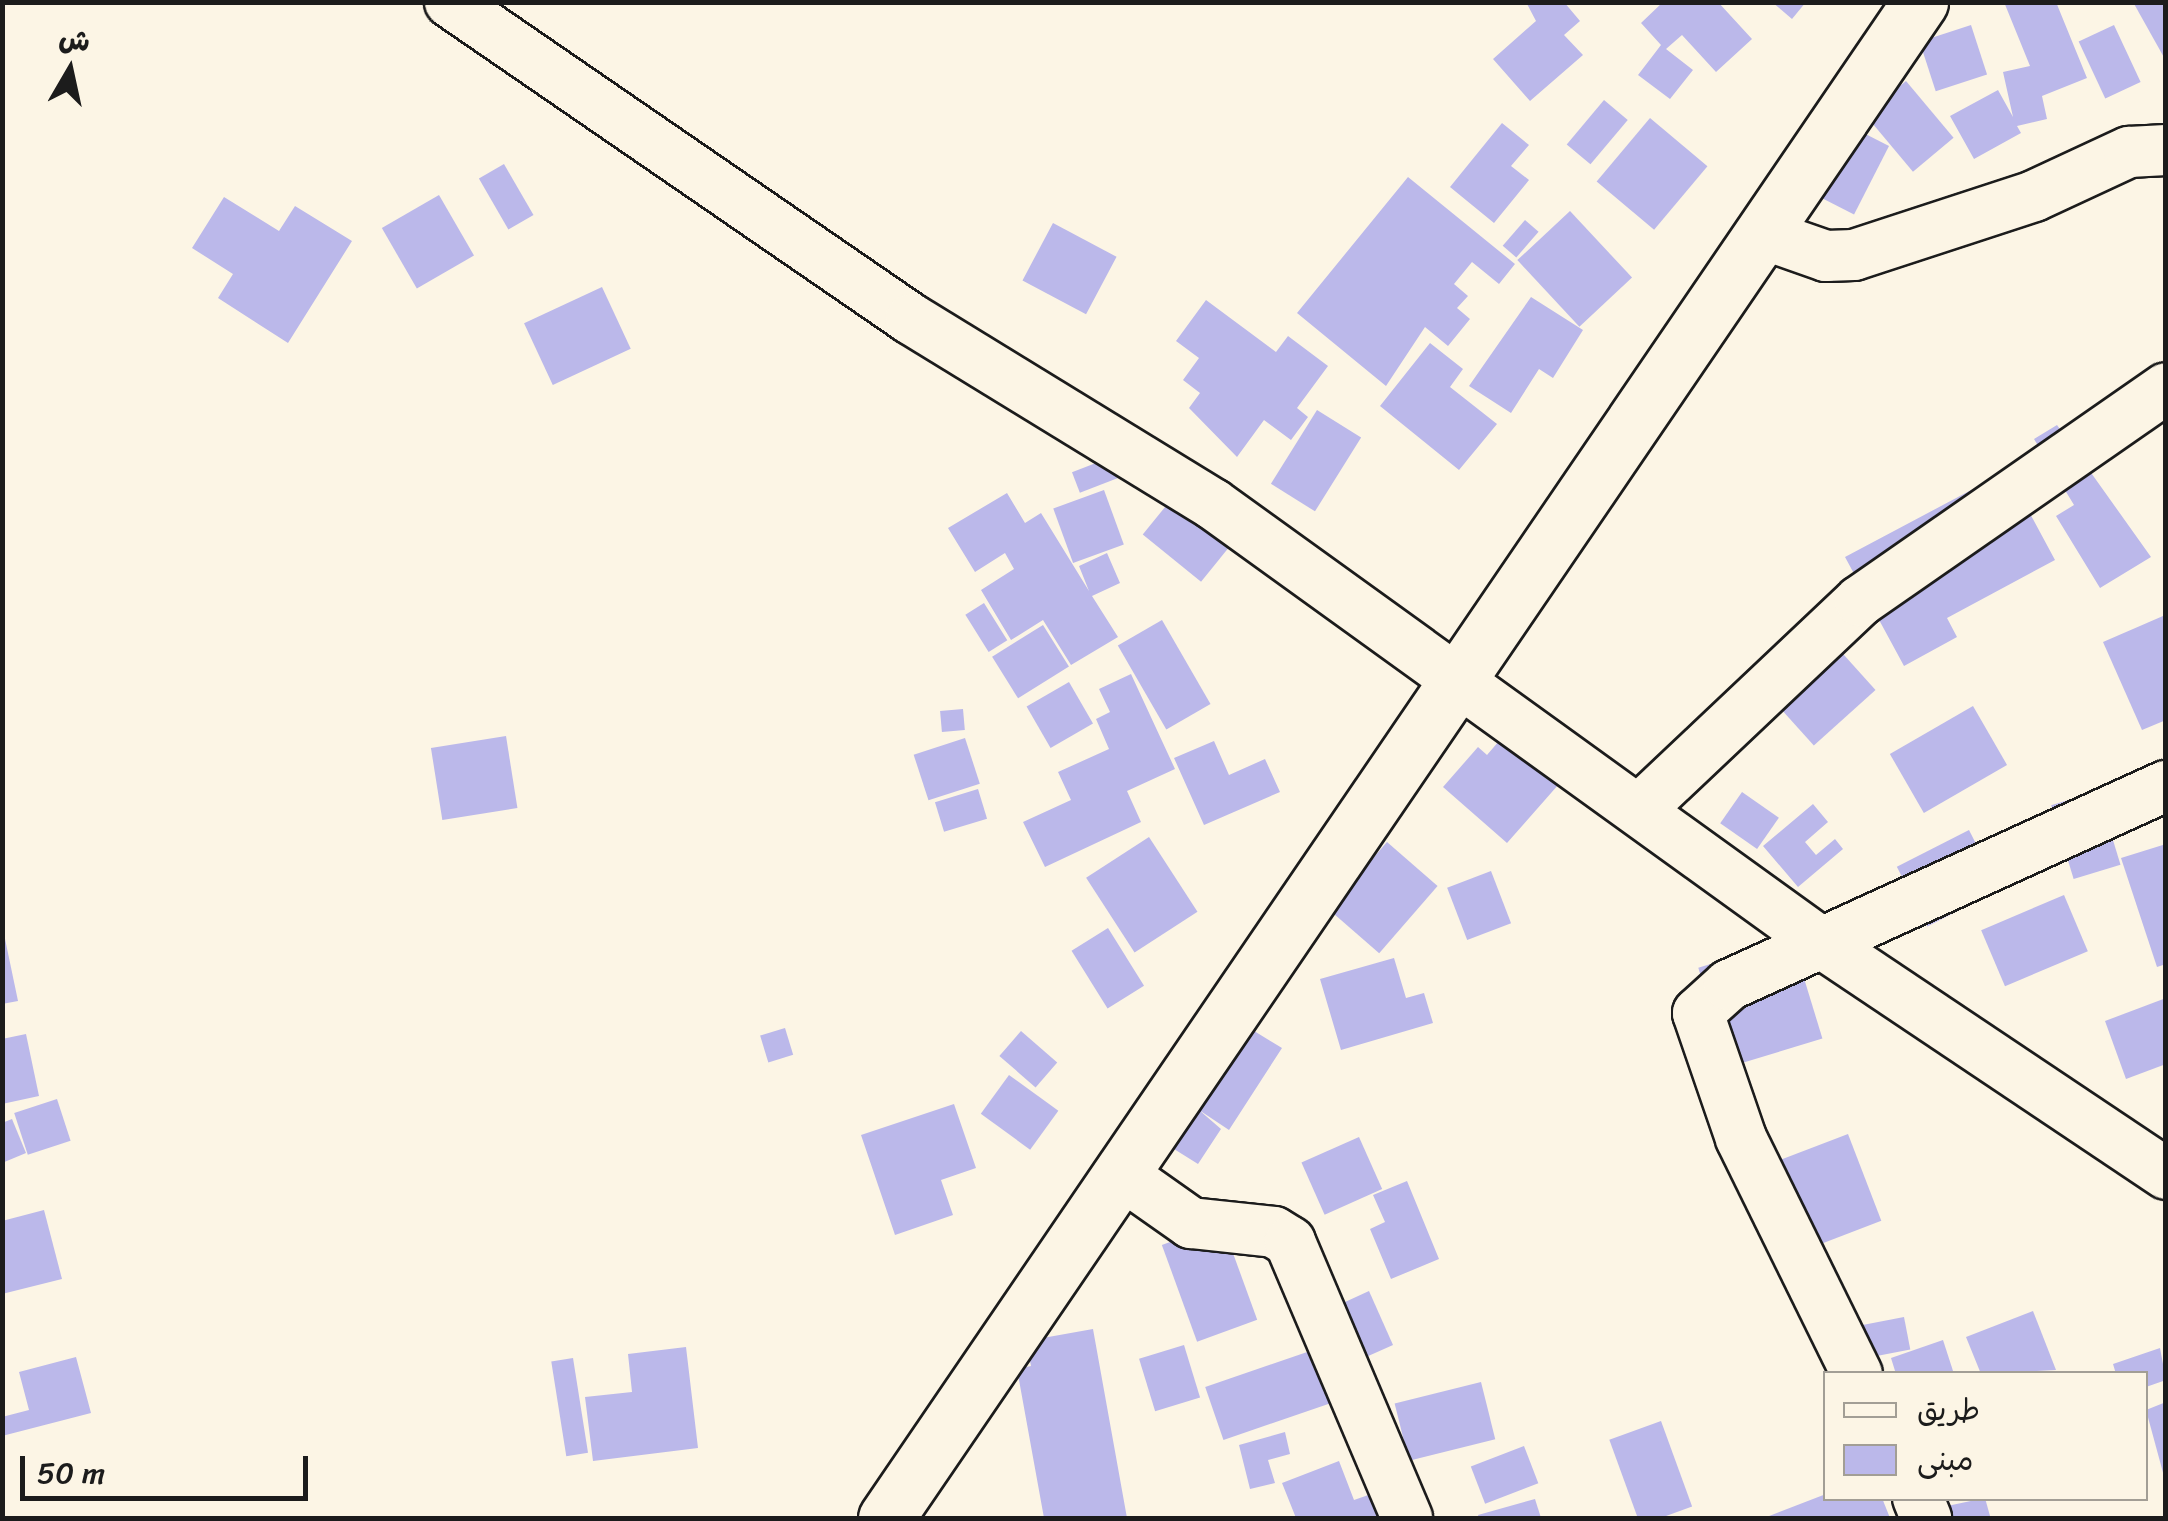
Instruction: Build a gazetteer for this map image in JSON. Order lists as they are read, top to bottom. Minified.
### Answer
{"legend":["طريق","مبنى"],"scale_bar":"50 m","north":"top"}
